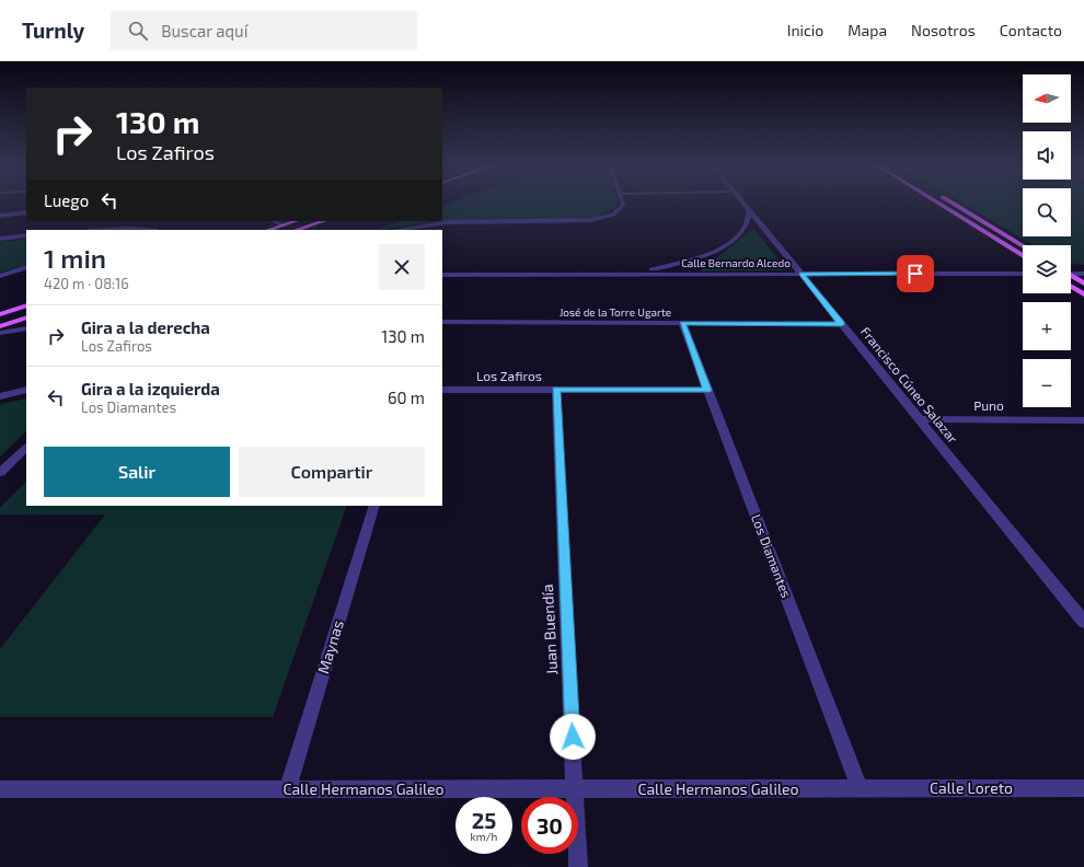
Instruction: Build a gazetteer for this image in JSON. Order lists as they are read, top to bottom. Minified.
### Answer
{"streets":{"street":["Calle Bernardo Alcedo","José de la Torre Ugarte","Los Zafiros","Francisco Cúneo Salazar","Puno","Los Diamantes","Juan Buendía","Maynas","Calle Loreto","Calle Hermanos Galileo"]},"crossings":[["Calle Bernardo Alcedo","Francisco Cúneo Salazar"],["José de la Torre Ugarte","Francisco Cúneo Salazar"],["José de la Torre Ugarte","Los Diamantes"],["Los Zafiros","Los Diamantes"],["Los Zafiros","Juan Buendía"],["Francisco Cúneo Salazar","Puno"],["Los Diamantes","Calle Loreto"],["Los Diamantes","Calle Hermanos Galileo"],["Juan Buendía","Calle Hermanos Galileo"],["Maynas","Calle Hermanos Galileo"],["Calle Loreto","Calle Hermanos Galileo"]],"north":"left","page":{"header":"Turnly","search":"Buscar aquí","nav":["Inicio","Mapa","Nosotros","Contacto"],"map_buttons":["+","−"],"turn":["130 m","Los Zafiros"],"then":"Luego","heading":["1 min","420 m · 08:16"],"list":[{"name":"Gira a la derecha","note":"Los Zafiros","value":"130 m"},{"name":"Gira a la izquierda","note":"Los Diamantes","value":"60 m"}],"buttons":["Salir","Compartir"],"speed":"25 km/h","limit":"30"}}
